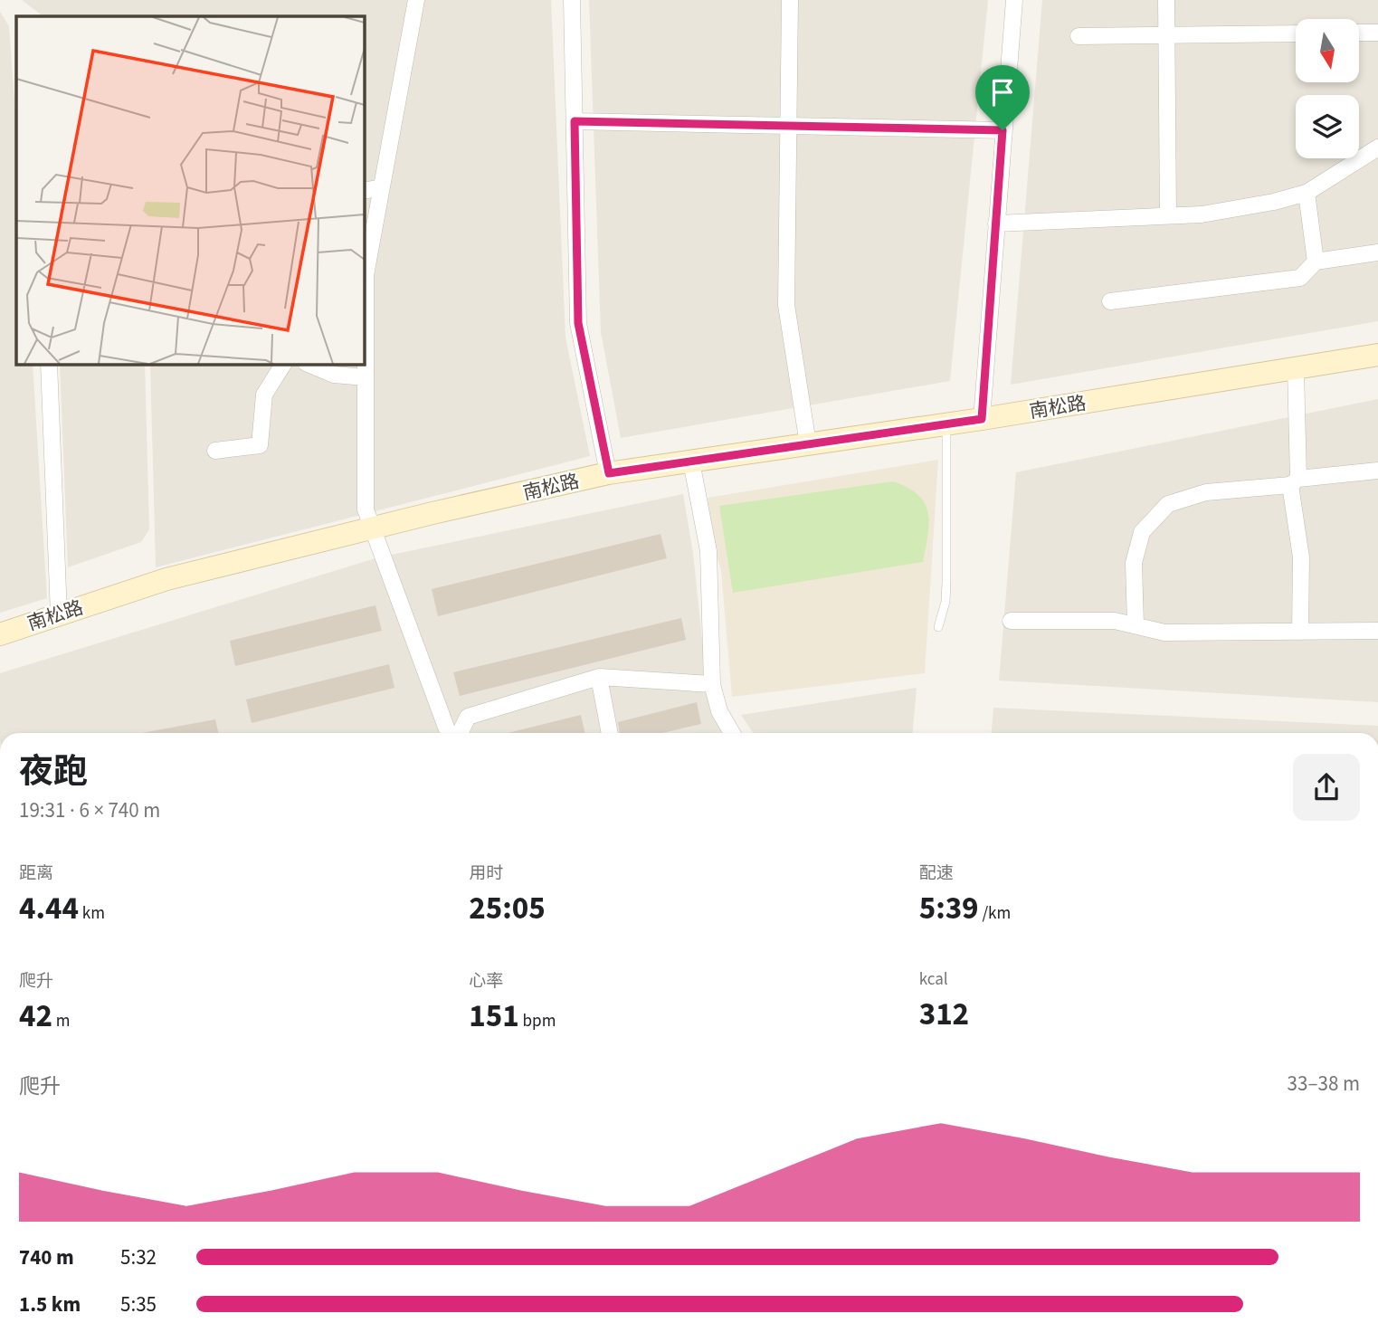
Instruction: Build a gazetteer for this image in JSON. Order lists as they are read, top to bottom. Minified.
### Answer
{"streets":{"street":["南松路"]},"north":"bottom","page":{"heading":["夜跑","19:31 · 6 × 740 m"],"stats":[["距离","4.44 km"],["用时","25:05"],["配速","5:39 /km"],["爬升","42 m"],["心率","151 bpm"],["kcal","312"]],"chart":["爬升","33–38 m"],"list":[{"name":"740 m","note":"5:32"},{"name":"1.5 km","note":"5:35"}]}}
